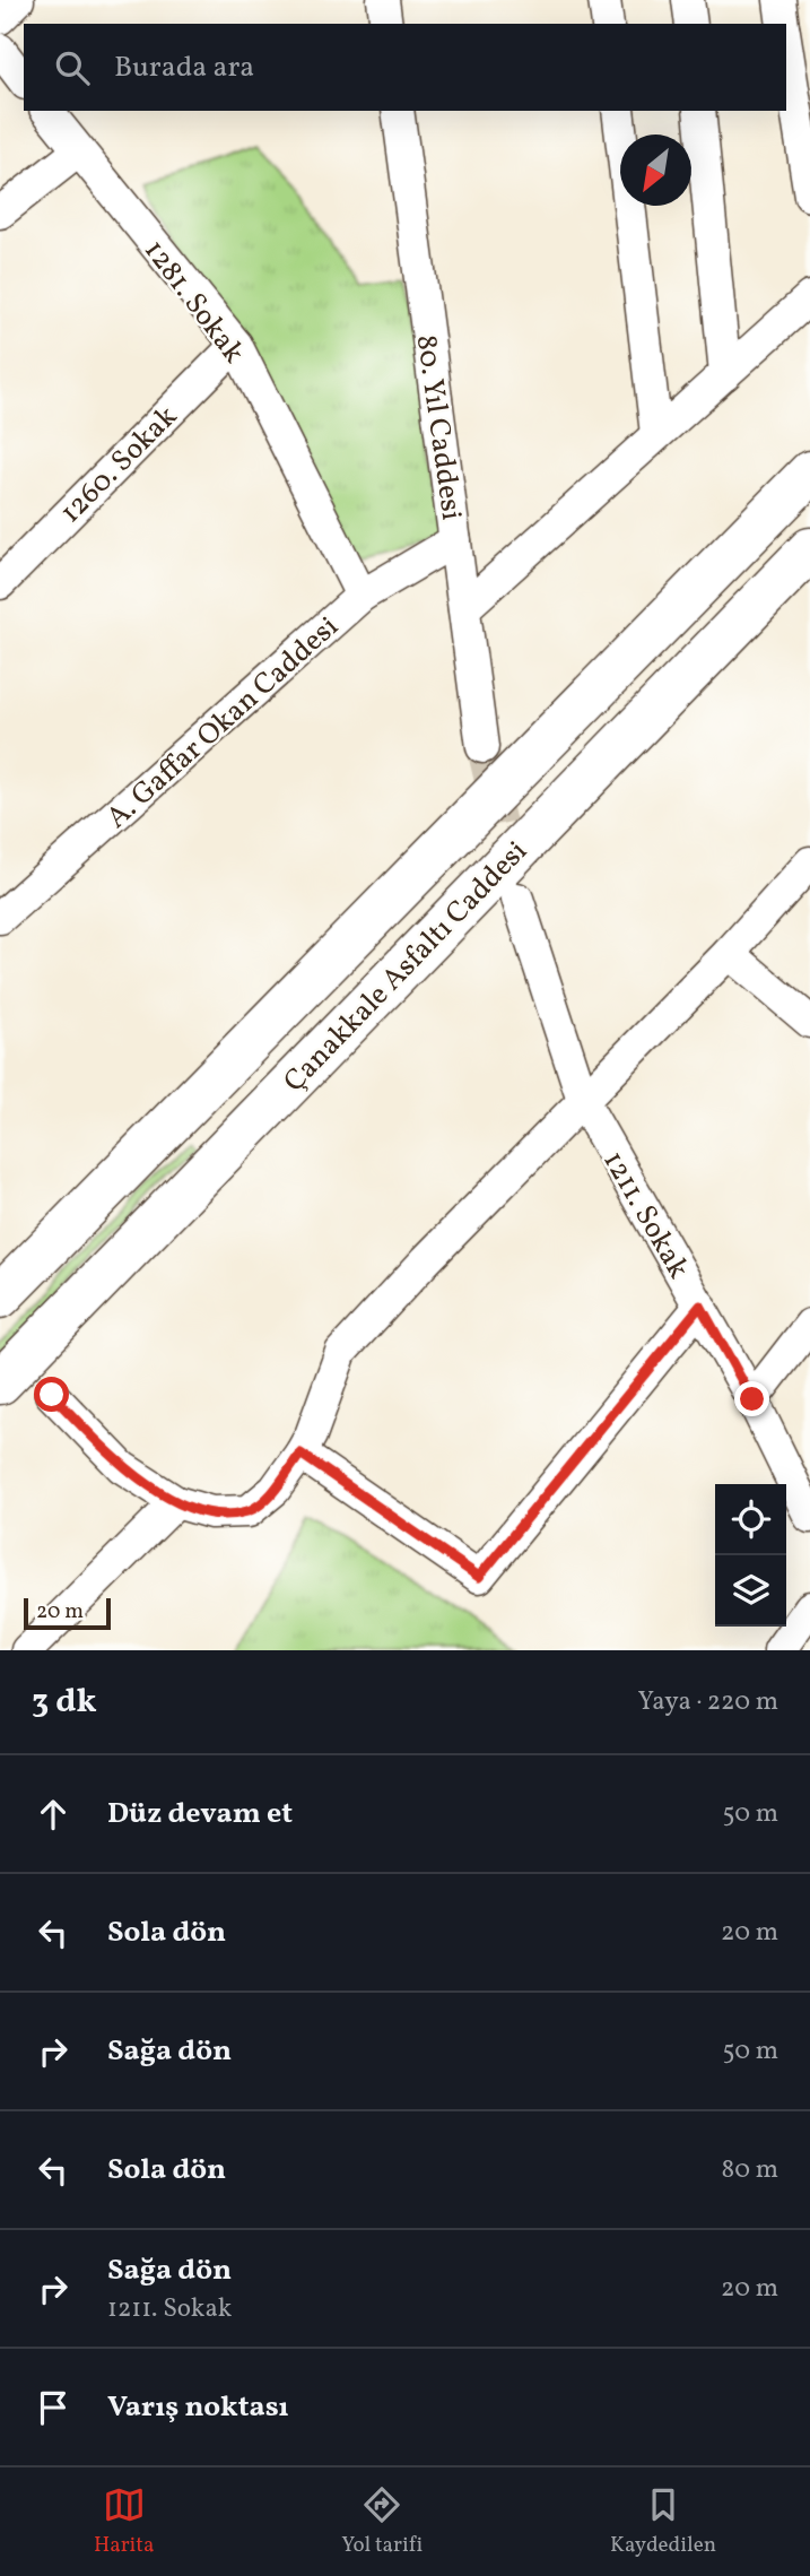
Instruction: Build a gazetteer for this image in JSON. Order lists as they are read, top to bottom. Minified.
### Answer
{"streets":{"highway":["Çanakkale Asfaltı Caddesi"],"street":["1281. Sokak","80. Yıl Caddesi","1260. Sokak","A. Gaffar Okan Caddesi","1211. Sokak"]},"crossings":[["1281. Sokak","1260. Sokak"],["1281. Sokak","A. Gaffar Okan Caddesi"],["80. Yıl Caddesi","A. Gaffar Okan Caddesi"]],"scale_bar":"20 m","north":"bottom left","page":{"search":"Burada ara","scale":"20 m","heading":["3 dk","Yaya · 220 m"],"list":[["Düz devam et","50 m"],["Sola dön","20 m"],["Sağa dön","50 m"],["Sola dön","80 m"],["Sağa dön","1211. Sokak","20 m"],"Varış noktası"],"nav":["Harita","Yol tarifi","Kaydedilen"]}}
